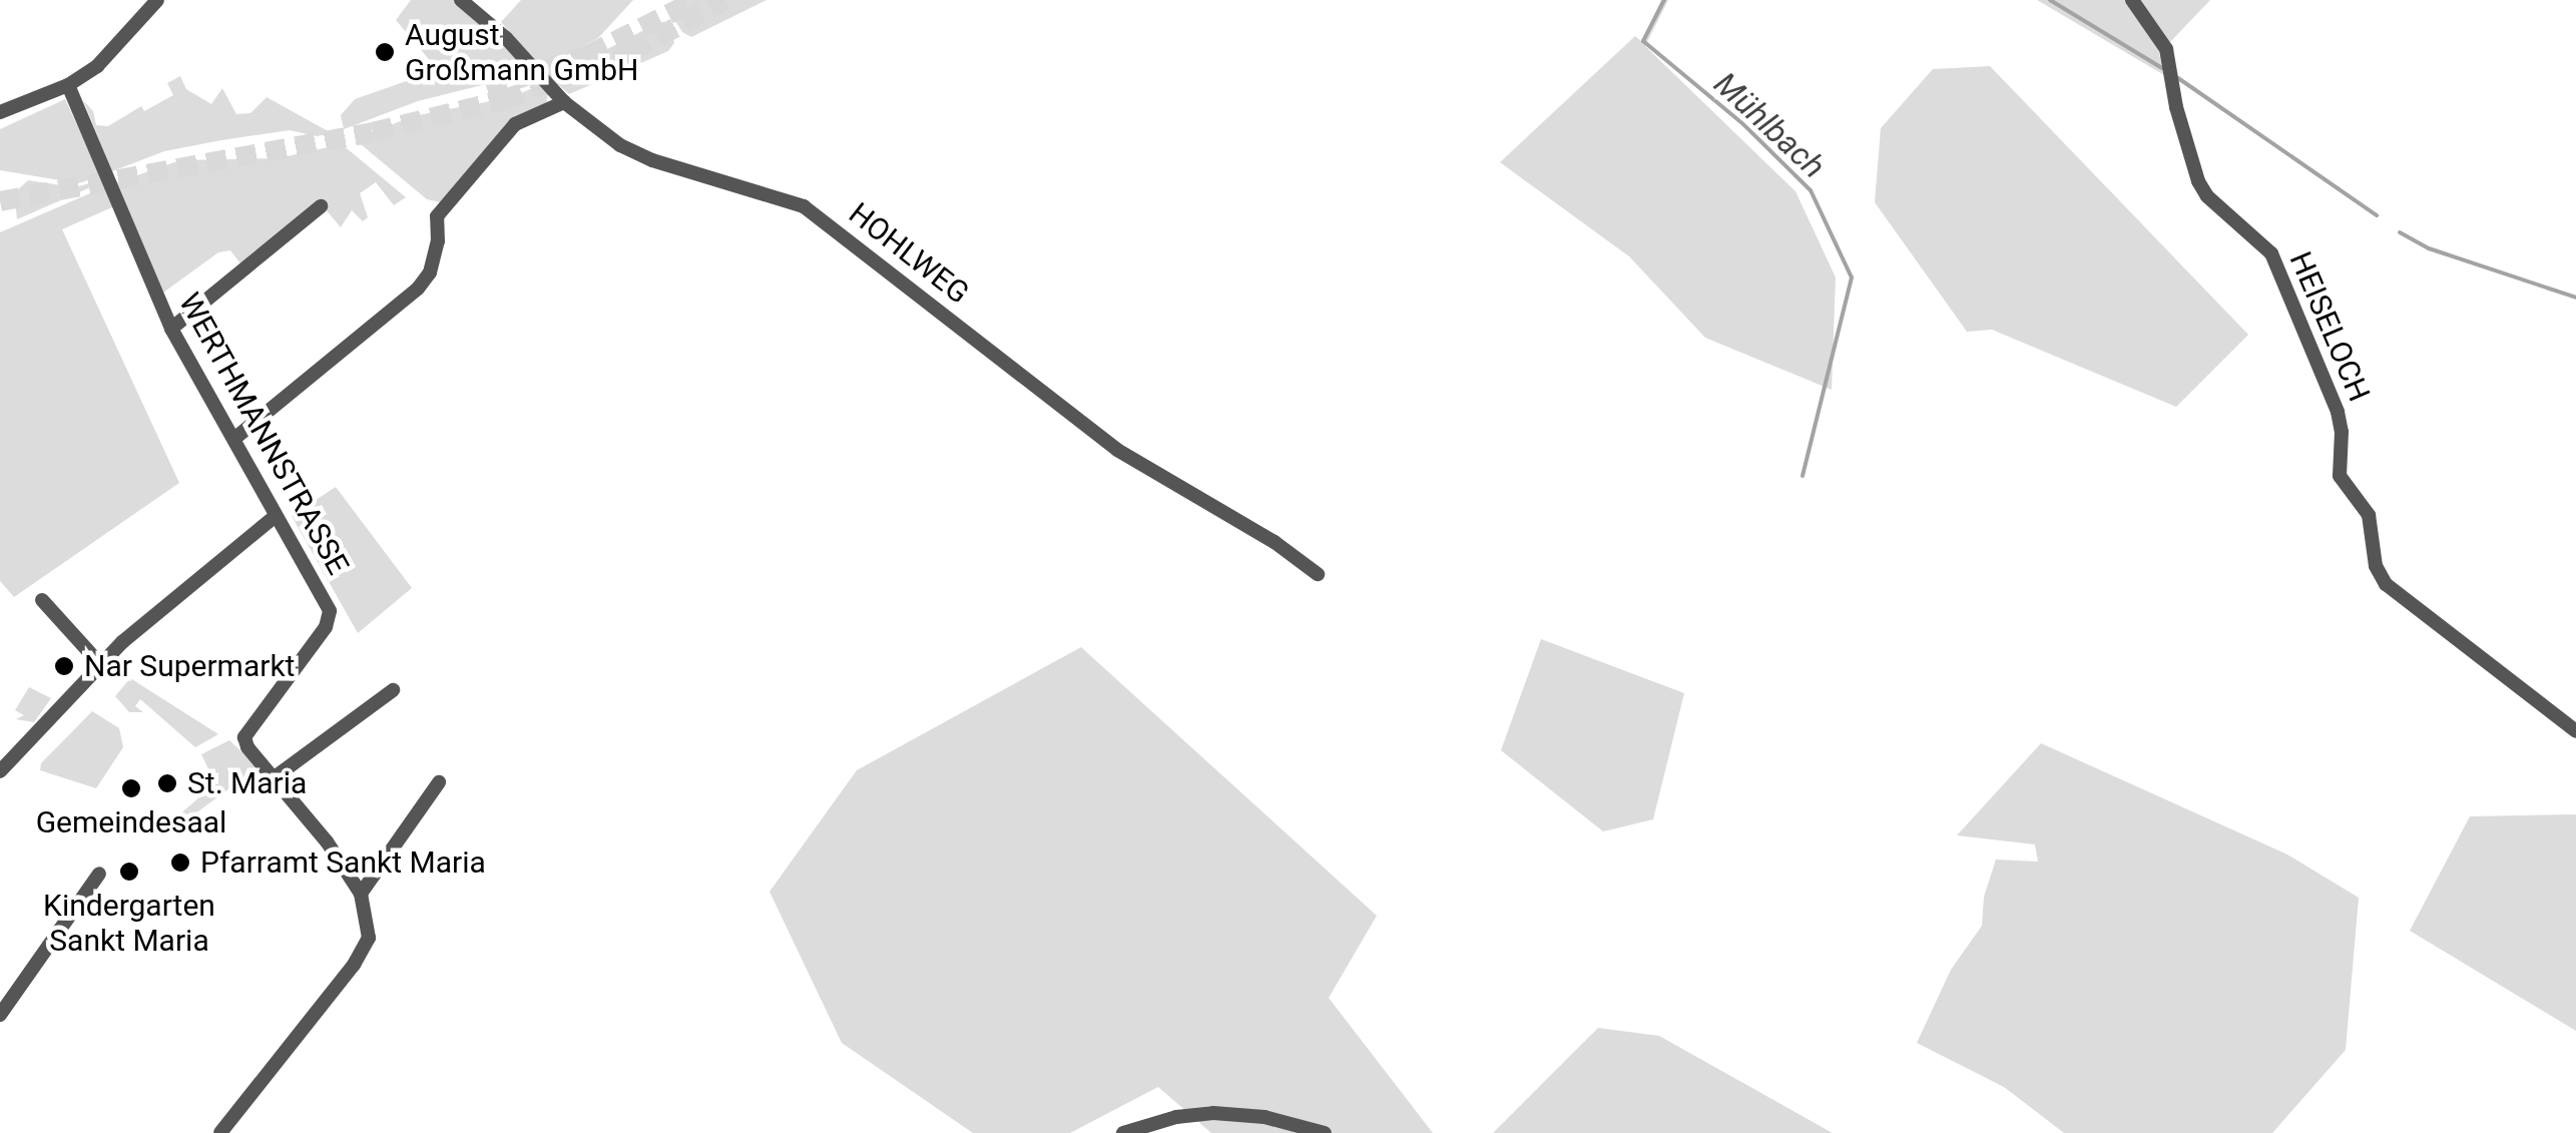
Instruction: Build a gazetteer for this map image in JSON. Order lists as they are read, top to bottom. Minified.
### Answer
{"streets":{"street":["HOHLWEG","HEISELOCH","WERTHMANNSTRASSE"]},"water":["Mühlbach"],"places":["August Großmann GmbH","Nar Supermarkt","St. Maria","Gemeindesaal","Pfarramt Sankt Maria","Kindergarten Sankt Maria"]}
